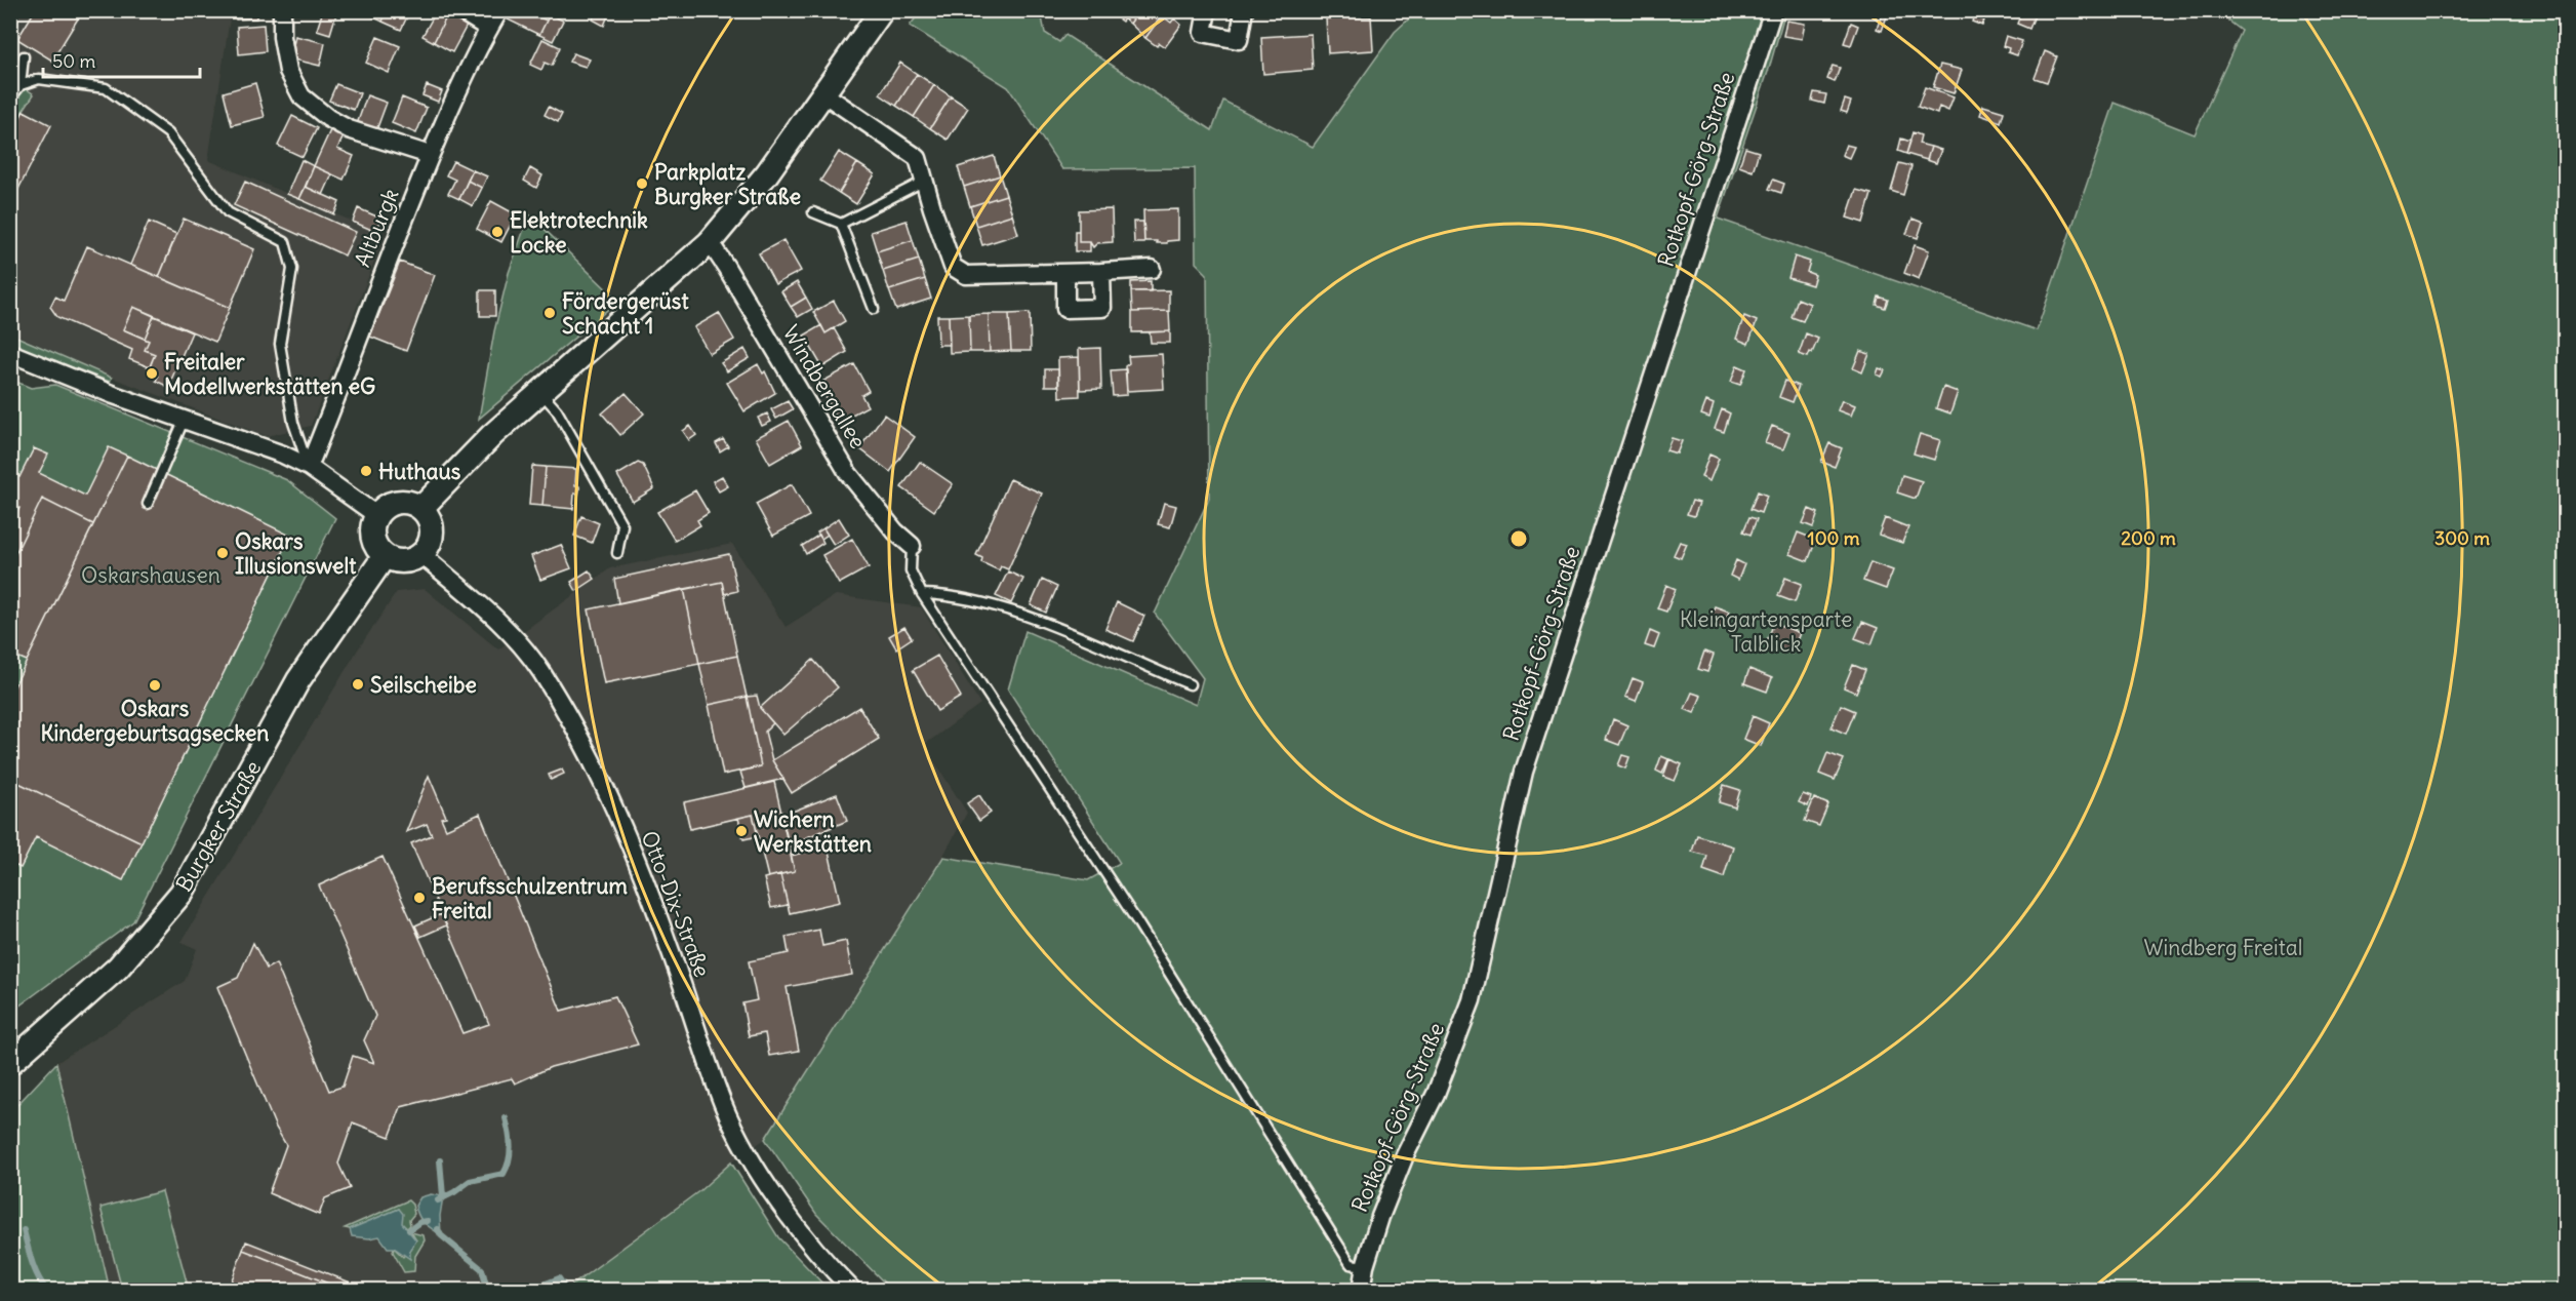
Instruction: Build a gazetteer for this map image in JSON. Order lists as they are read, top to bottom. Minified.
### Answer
{"streets":{"main road":["Burgker Straße"],"street":["Rotkopf-Görg-Straße","Altburgk","Windbergallee","Otto-Dix-Straße"]},"crossings":[["Burgker Straße","Otto-Dix-Straße"]],"parks":["Oskarshausen","Kleingartensparte Talblick","Windberg Freital"],"places":["Parkplatz Burgker Straße","Elektrotechnik Locke","Fördergerüst Schacht 1","Freitaler Modellwerkstätten eG","Huthaus","Oskars Illusionswelt","Seilscheibe","Oskars Kindergeburtsagsecken","Wichern Werkstätten","Berufsschulzentrum Freital"],"scale_bar":"50 m","rings":["100 m","200 m","300 m"]}
